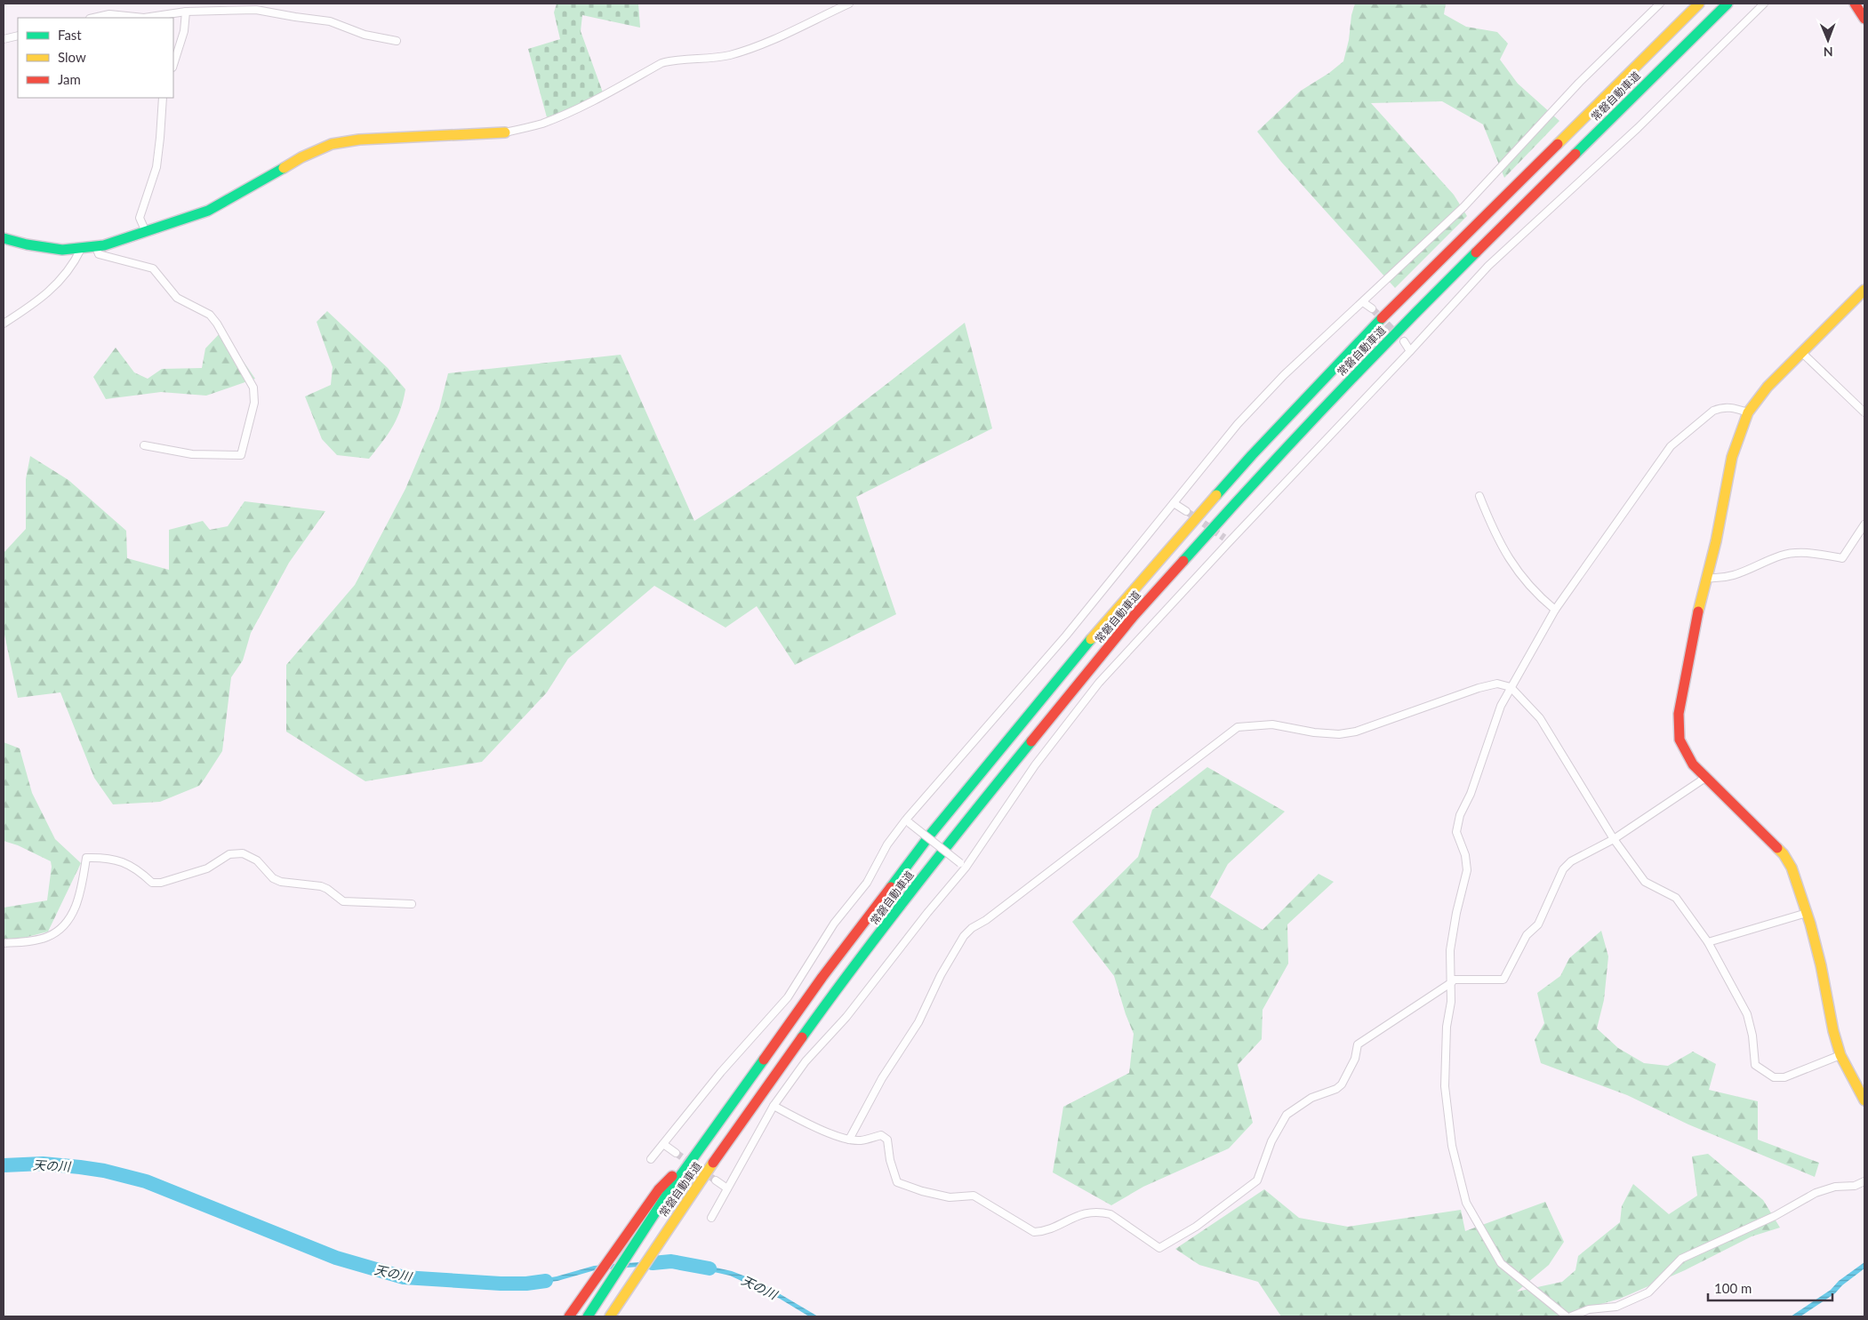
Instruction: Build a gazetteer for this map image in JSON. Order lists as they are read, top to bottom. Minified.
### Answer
{"streets":{"main road":["常磐自動車道"]},"water":["天の川"],"legend":["Fast","Slow","Jam"],"scale_bar":"100 m","north":"bottom"}
